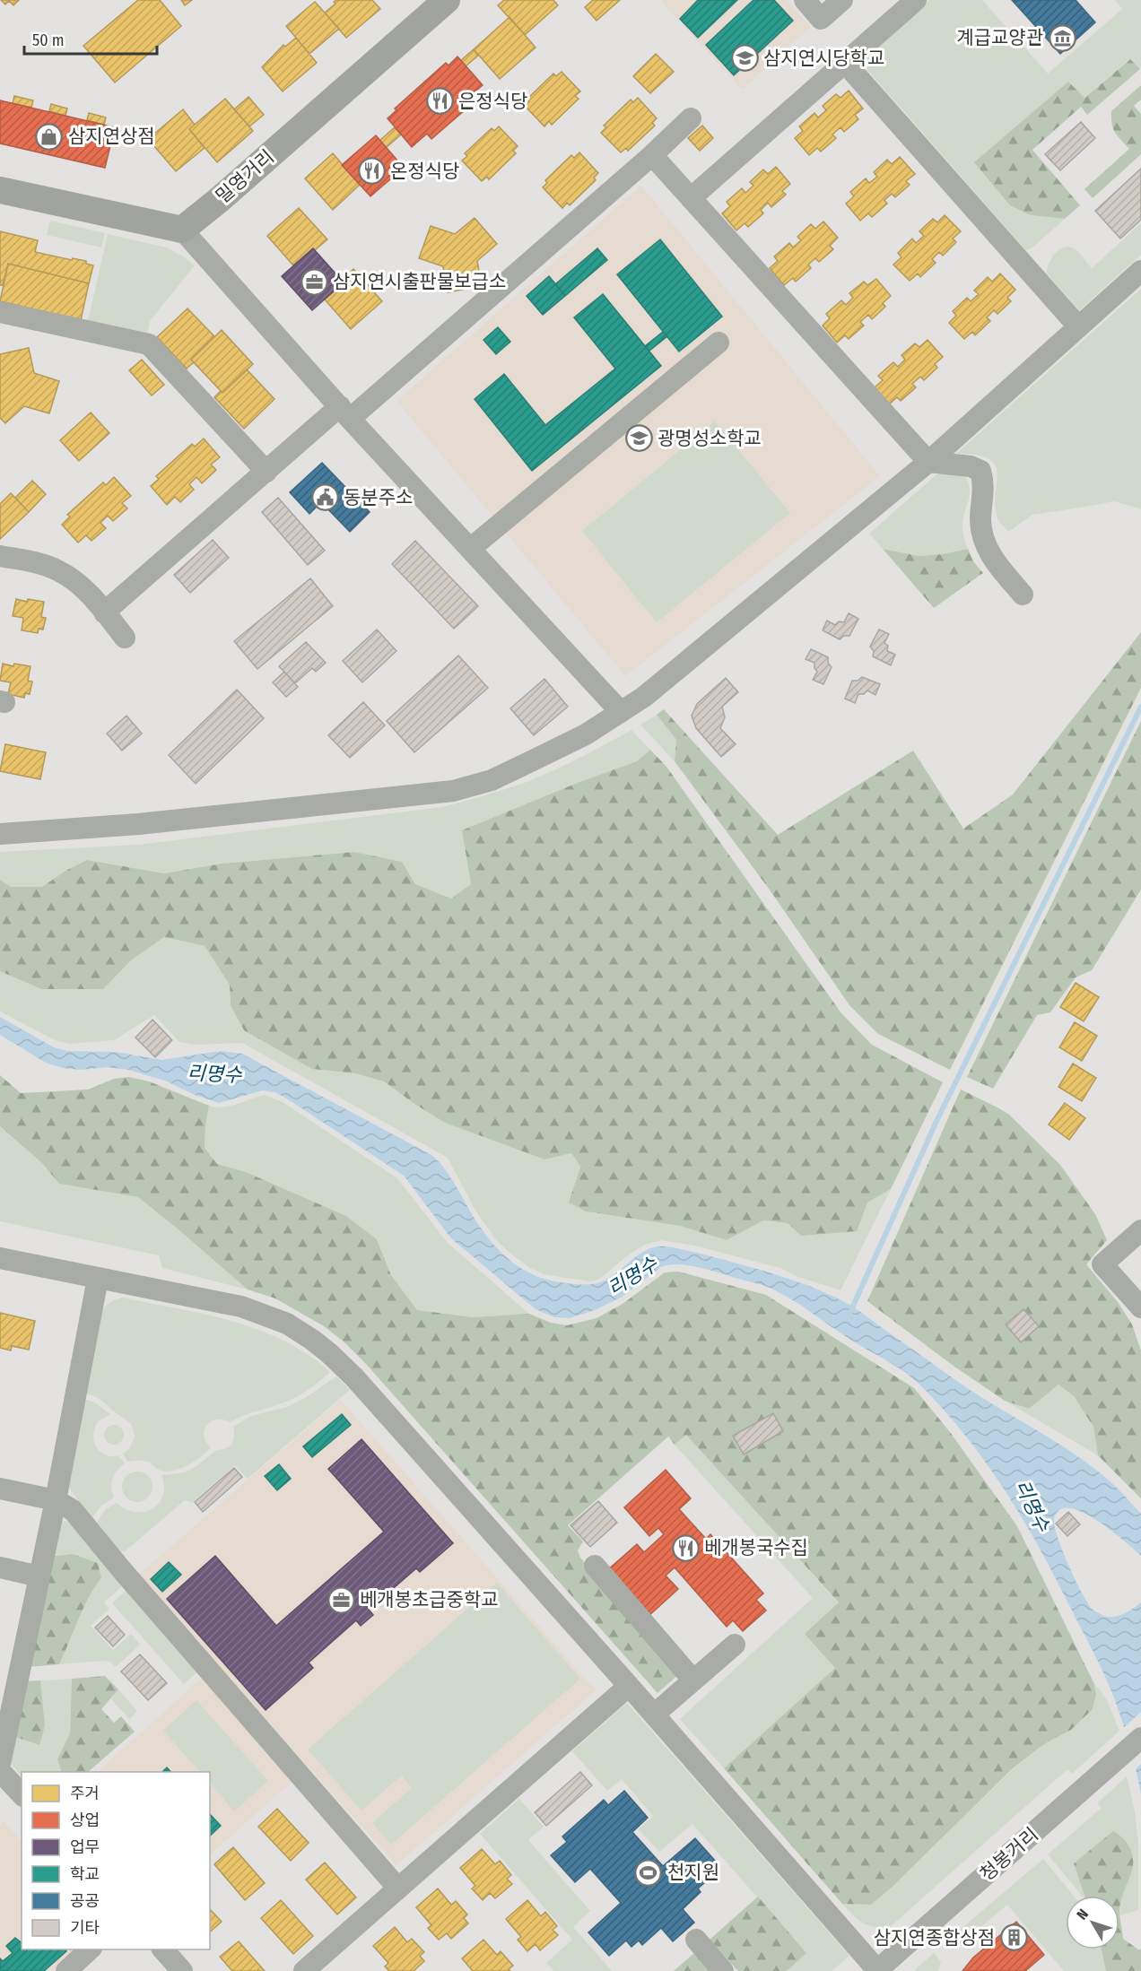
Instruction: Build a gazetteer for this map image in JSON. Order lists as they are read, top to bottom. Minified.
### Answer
{"streets":{"main road":["밀영거리"],"street":["청봉거리"]},"water":["리명수"],"places":{"museum":["계급교양관"],"school or university":["삼지연시당학교","광명성소학교"],"restaurant":["은정식당","온정식당","베개봉국수집"],"shop":["삼지연상점"],"office":["삼지연시출판물보급소","베개봉초급중학교"],"public building":["동분주소"],"sports":["천지원"],"building":["삼지연종합상점"]},"legend":["주거","상업","업무","학교","공공","기타"],"scale_bar":"50 m","north":"top left"}
